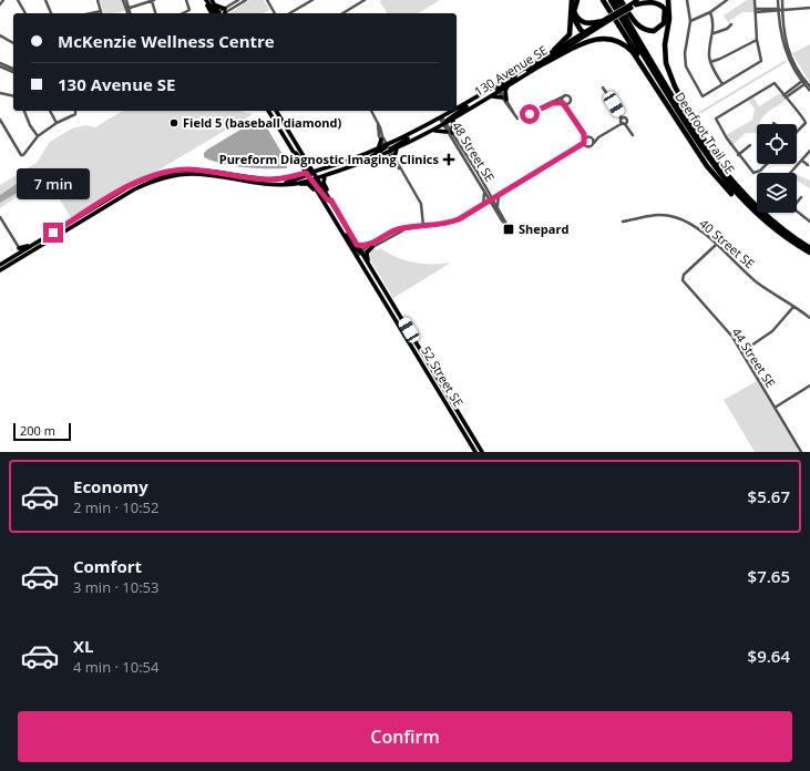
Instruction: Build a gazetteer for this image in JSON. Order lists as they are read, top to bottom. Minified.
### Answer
{"streets":{"highway":["Deerfoot Trail SE"],"main road":["130 Avenue SE","52 Street SE"],"street":["48 Street SE","40 Street SE","44 Street SE"]},"crossings":[["130 Avenue SE","48 Street SE"],["130 Avenue SE","52 Street SE"],["40 Street SE","44 Street SE"]],"places":{"other":["Field 5 (baseball diamond)"],"health":["Pureform Diagnostic Imaging Clinics"],"transit":["Shepard"]},"scale_bar":"200 m","page":{"banner":["McKenzie Wellness Centre","130 Avenue SE"],"bubble":"7 min","scale":"200 m","list":[{"name":"Economy","note":"2 min · 10:52","value":"$5.67"},{"name":"Comfort","note":"3 min · 10:53","value":"$7.65"},{"name":"XL","note":"4 min · 10:54","value":"$9.64"}],"buttons":"Confirm"}}
